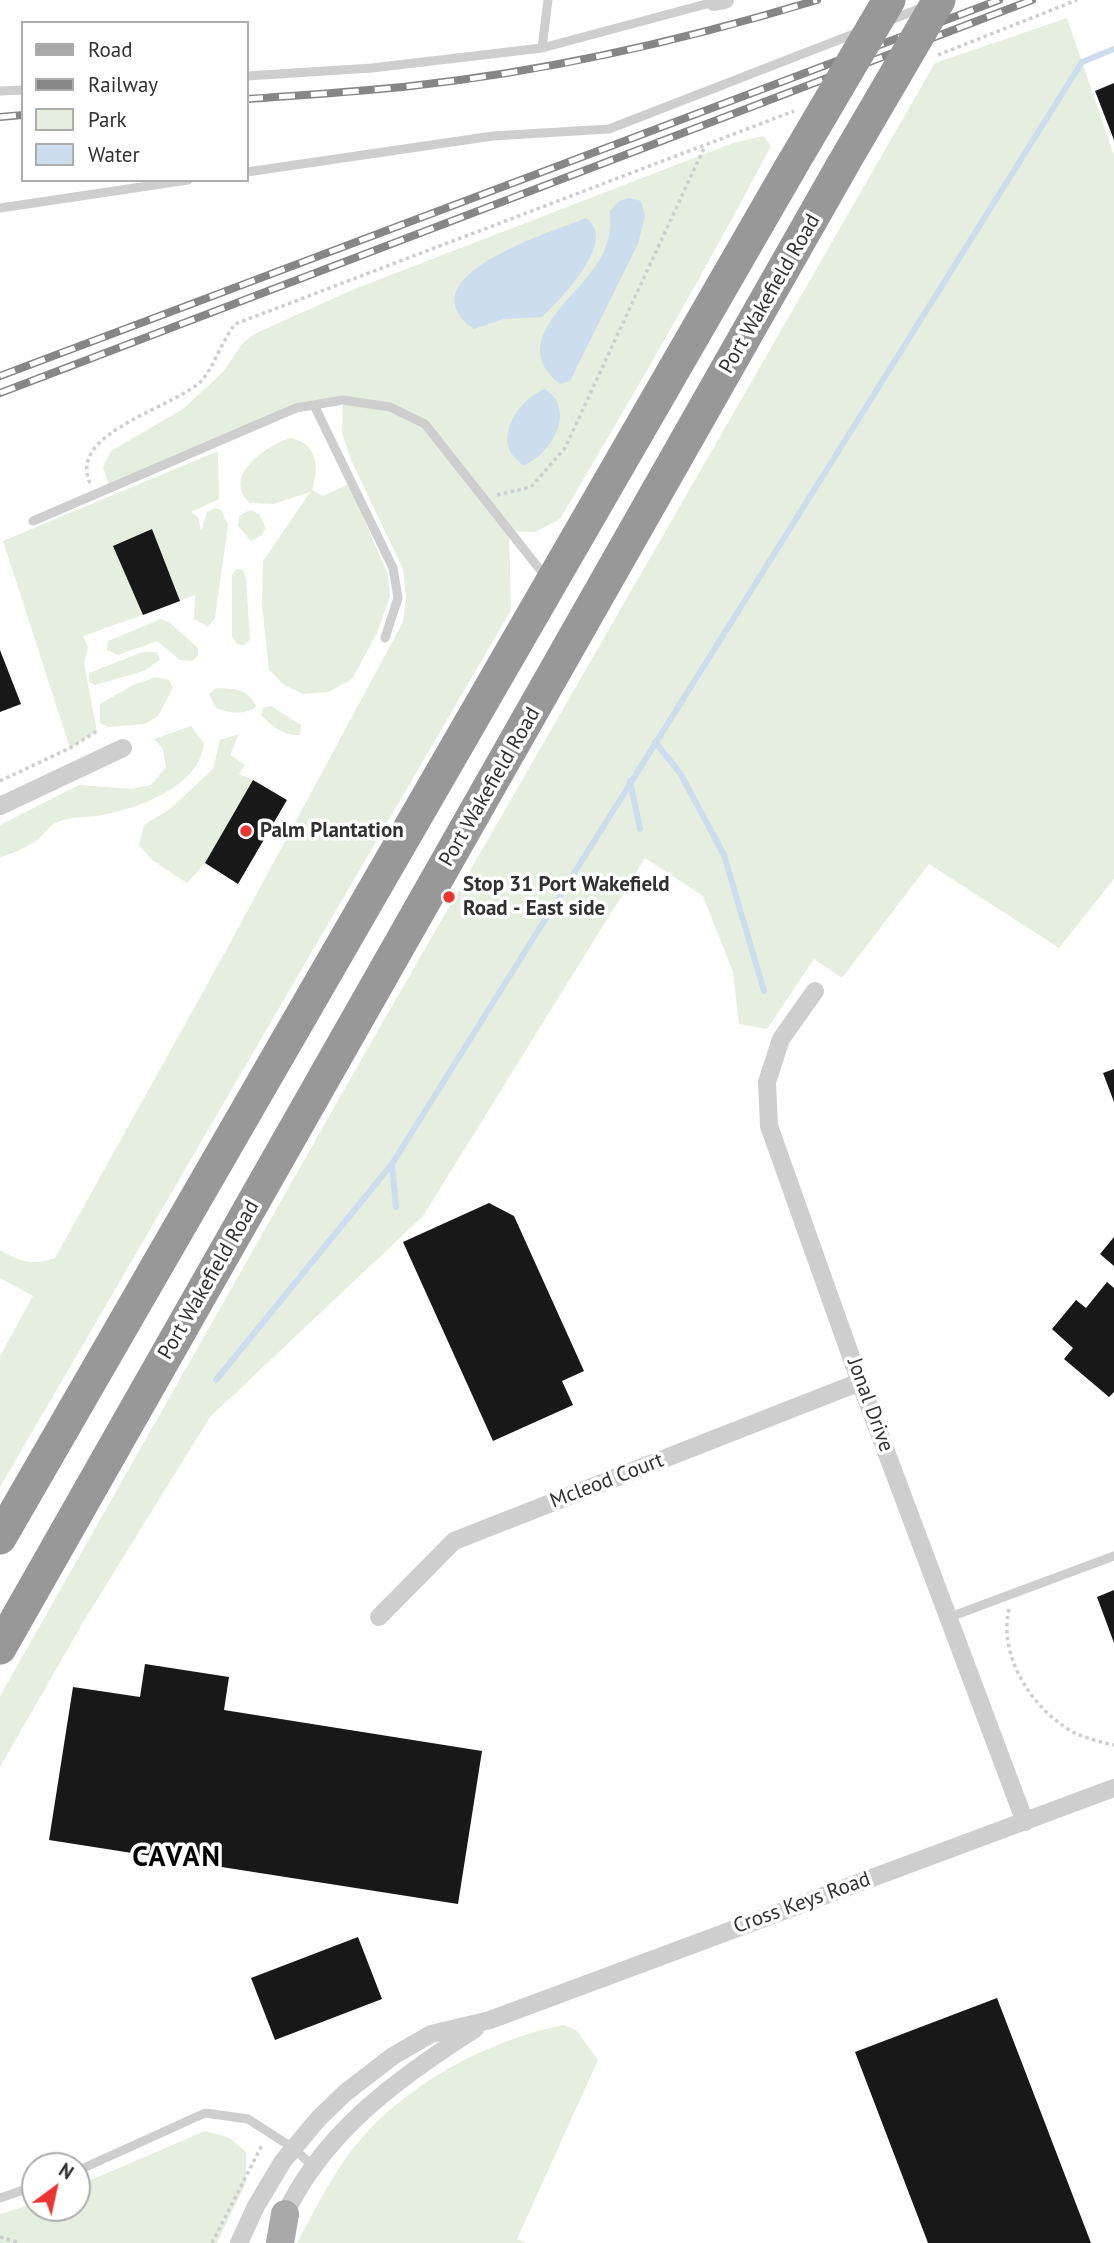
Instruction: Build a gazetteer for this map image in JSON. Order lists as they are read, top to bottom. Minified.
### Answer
{"streets":{"highway":["Port Wakefield Road"],"street":["Jonal Drive","Mcleod Court","Cross Keys Road"]},"crossings":[["Jonal Drive","Mcleod Court"],["Jonal Drive","Cross Keys Road"]],"districts":["CAVAN"],"places":["Palm Plantation","Stop 31 Port Wakefield Road - East side"],"legend":["Road","Railway","Park","Water"],"north":"top right"}
